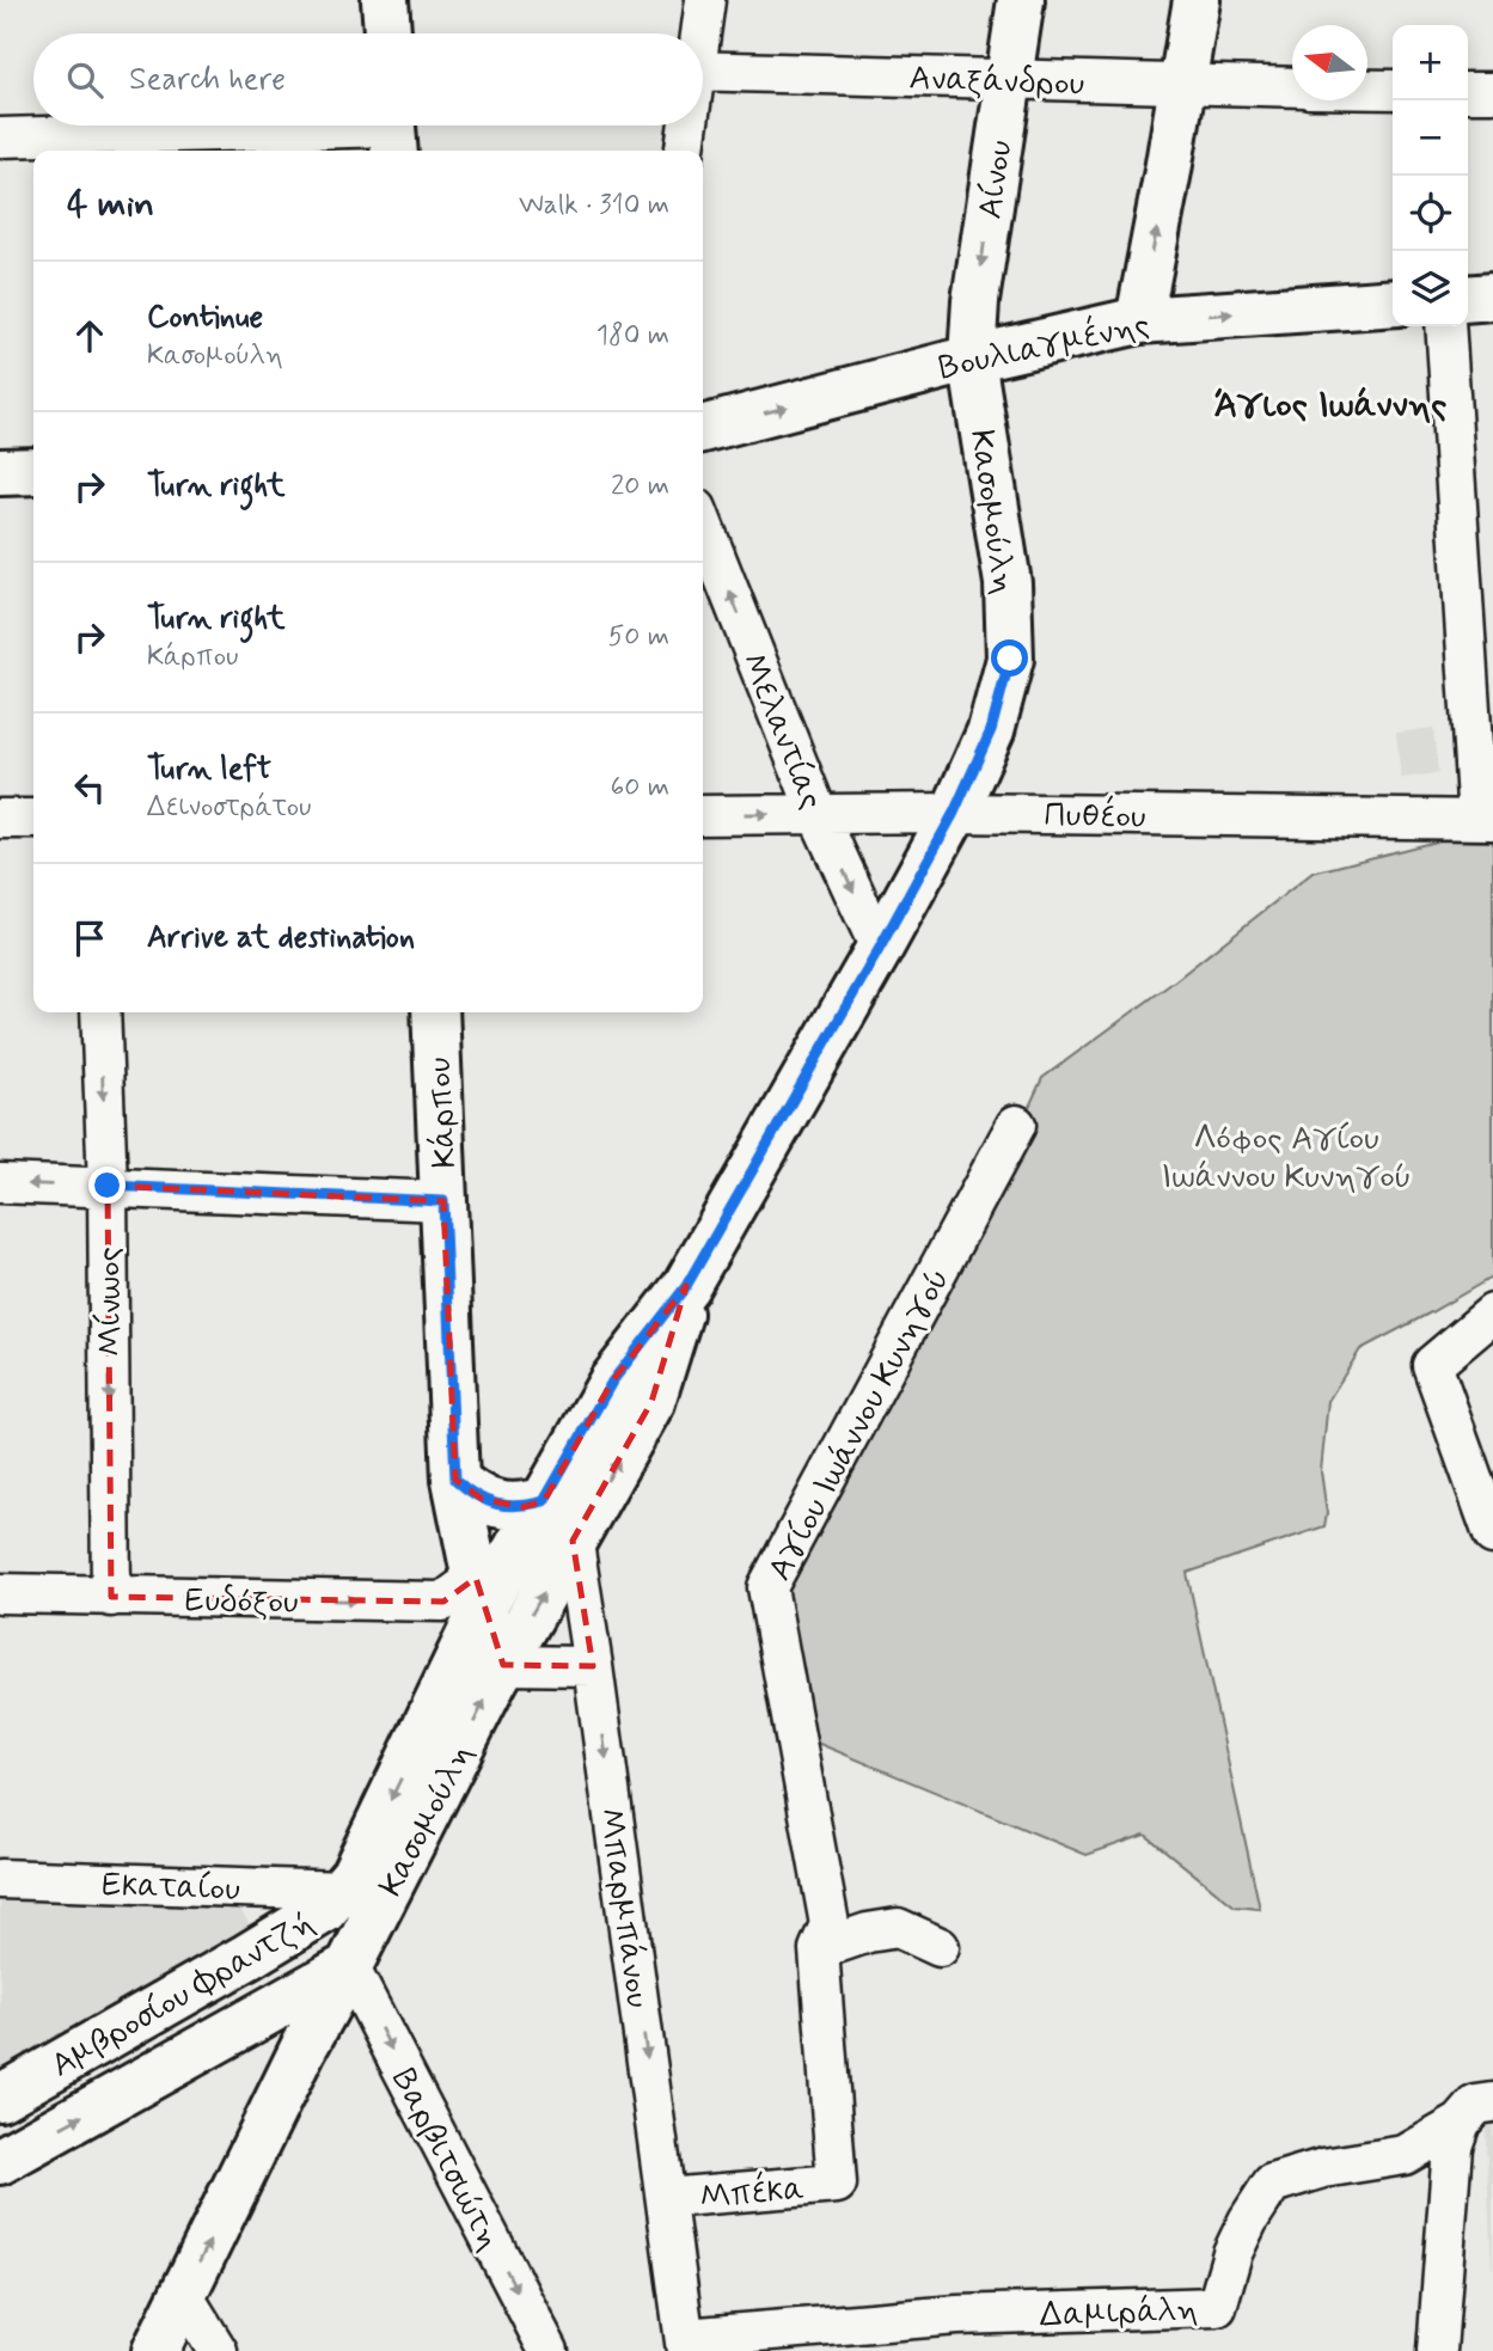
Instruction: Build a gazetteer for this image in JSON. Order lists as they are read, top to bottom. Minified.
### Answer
{"streets":{"main road":["Αίνου","Βουλιαγμένης","Κασομούλη","Κάρπου","Αμβροσίου Φραντζή"],"street":["Αναξάνδρου","Μελαντίας","Πυθέου","Μίνωος","Αγίου Ιωάννου Κυνηγού","Ευδόξου","Εκαταίου","Μπαρμπάνου","Βαρβιτσιώτη","Μπέκα","Δαμιράλη"]},"crossings":[["Αναξάνδρου","Αίνου"],["Αίνου","Βουλιαγμένης"],["Αίνου","Κασομούλη"],["Βουλιαγμένης","Κασομούλη"],["Κασομούλη","Μελαντίας"],["Κασομούλη","Πυθέου"],["Κασομούλη","Κάρπου"],["Κασομούλη","Ευδόξου"],["Κασομούλη","Εκαταίου"],["Κασομούλη","Μπαρμπάνου"],["Κασομούλη","Αμβροσίου Φραντζή"],["Κασομούλη","Βαρβιτσιώτη"],["Μελαντίας","Πυθέου"],["Κάρπου","Ευδόξου"],["Μίνωος","Ευδόξου"],["Αγίου Ιωάννου Κυνηγού","Μπέκα"],["Εκαταίου","Αμβροσίου Φραντζή"],["Μπαρμπάνου","Μπέκα"],["Μπαρμπάνου","Δαμιράλη"],["Αμβροσίου Φραντζή","Βαρβιτσιώτη"]],"one_way":["Βουλιαγμένης","Μίνωος","Ευδόξου","Μπαρμπάνου","Βαρβιτσιώτη"],"districts":["Άγιος Ιωάννης"],"parks":["Λόφος Αγίου Ιωάννου Κυνηγού"],"north":"left","page":{"map_buttons":["+","−"],"search":"Search here","heading":["4 min","Walk · 310 m"],"list":[["Continue","Κασομούλη","180 m"],["Turn right","20 m"],["Turn right","Κάρπου","50 m"],["Turn left","Δεινοστράτου","60 m"],"Arrive at destination"]}}
